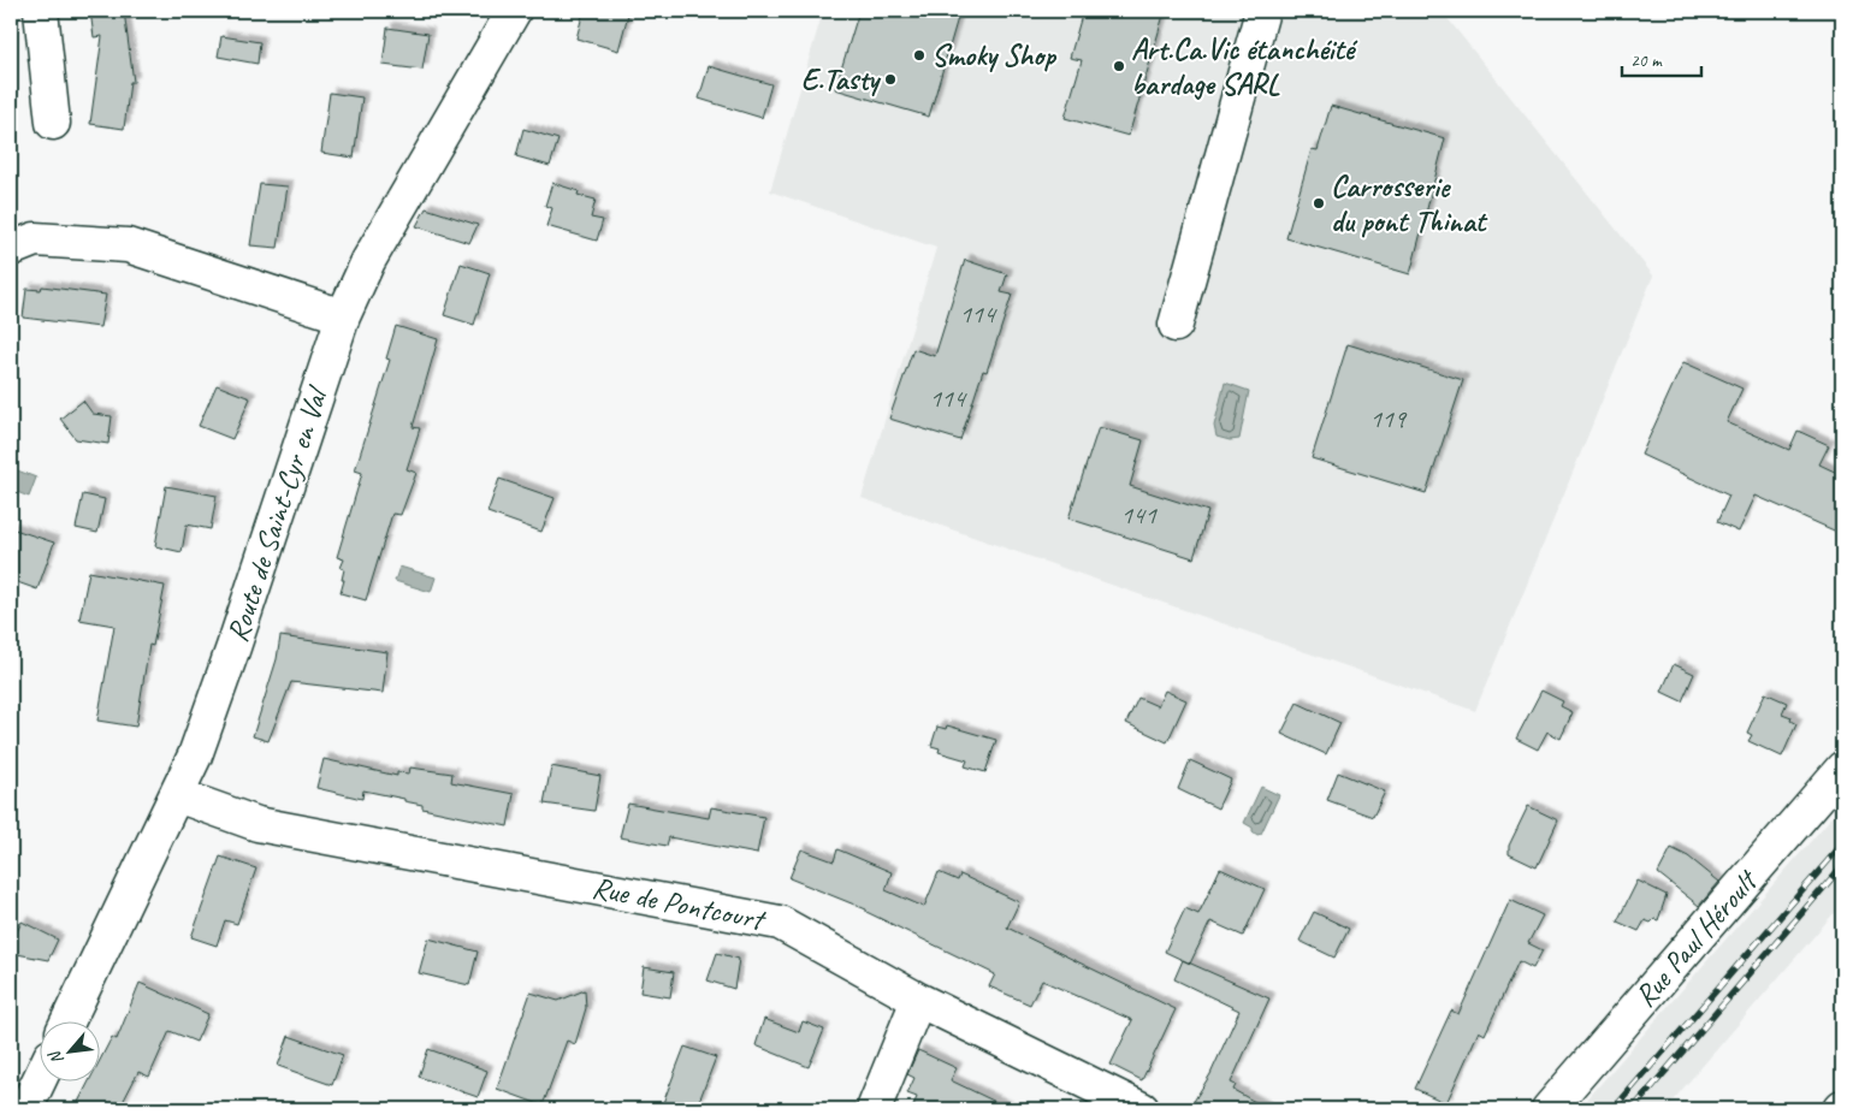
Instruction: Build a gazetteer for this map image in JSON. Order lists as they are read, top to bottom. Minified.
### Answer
{"streets":{"street":["Route de Saint-Cyr en Val","Rue de Pontcourt","Rue Paul Héroult"]},"crossings":[["Route de Saint-Cyr en Val","Rue de Pontcourt"]],"places":["Smoky Shop","Art.Ca.Vic étanchéité bardage SARL","E.Tasty","Carrosserie du pont Thinat"],"house_numbers":["114","114","119","141"],"scale_bar":"20 m","north":"bottom left"}
